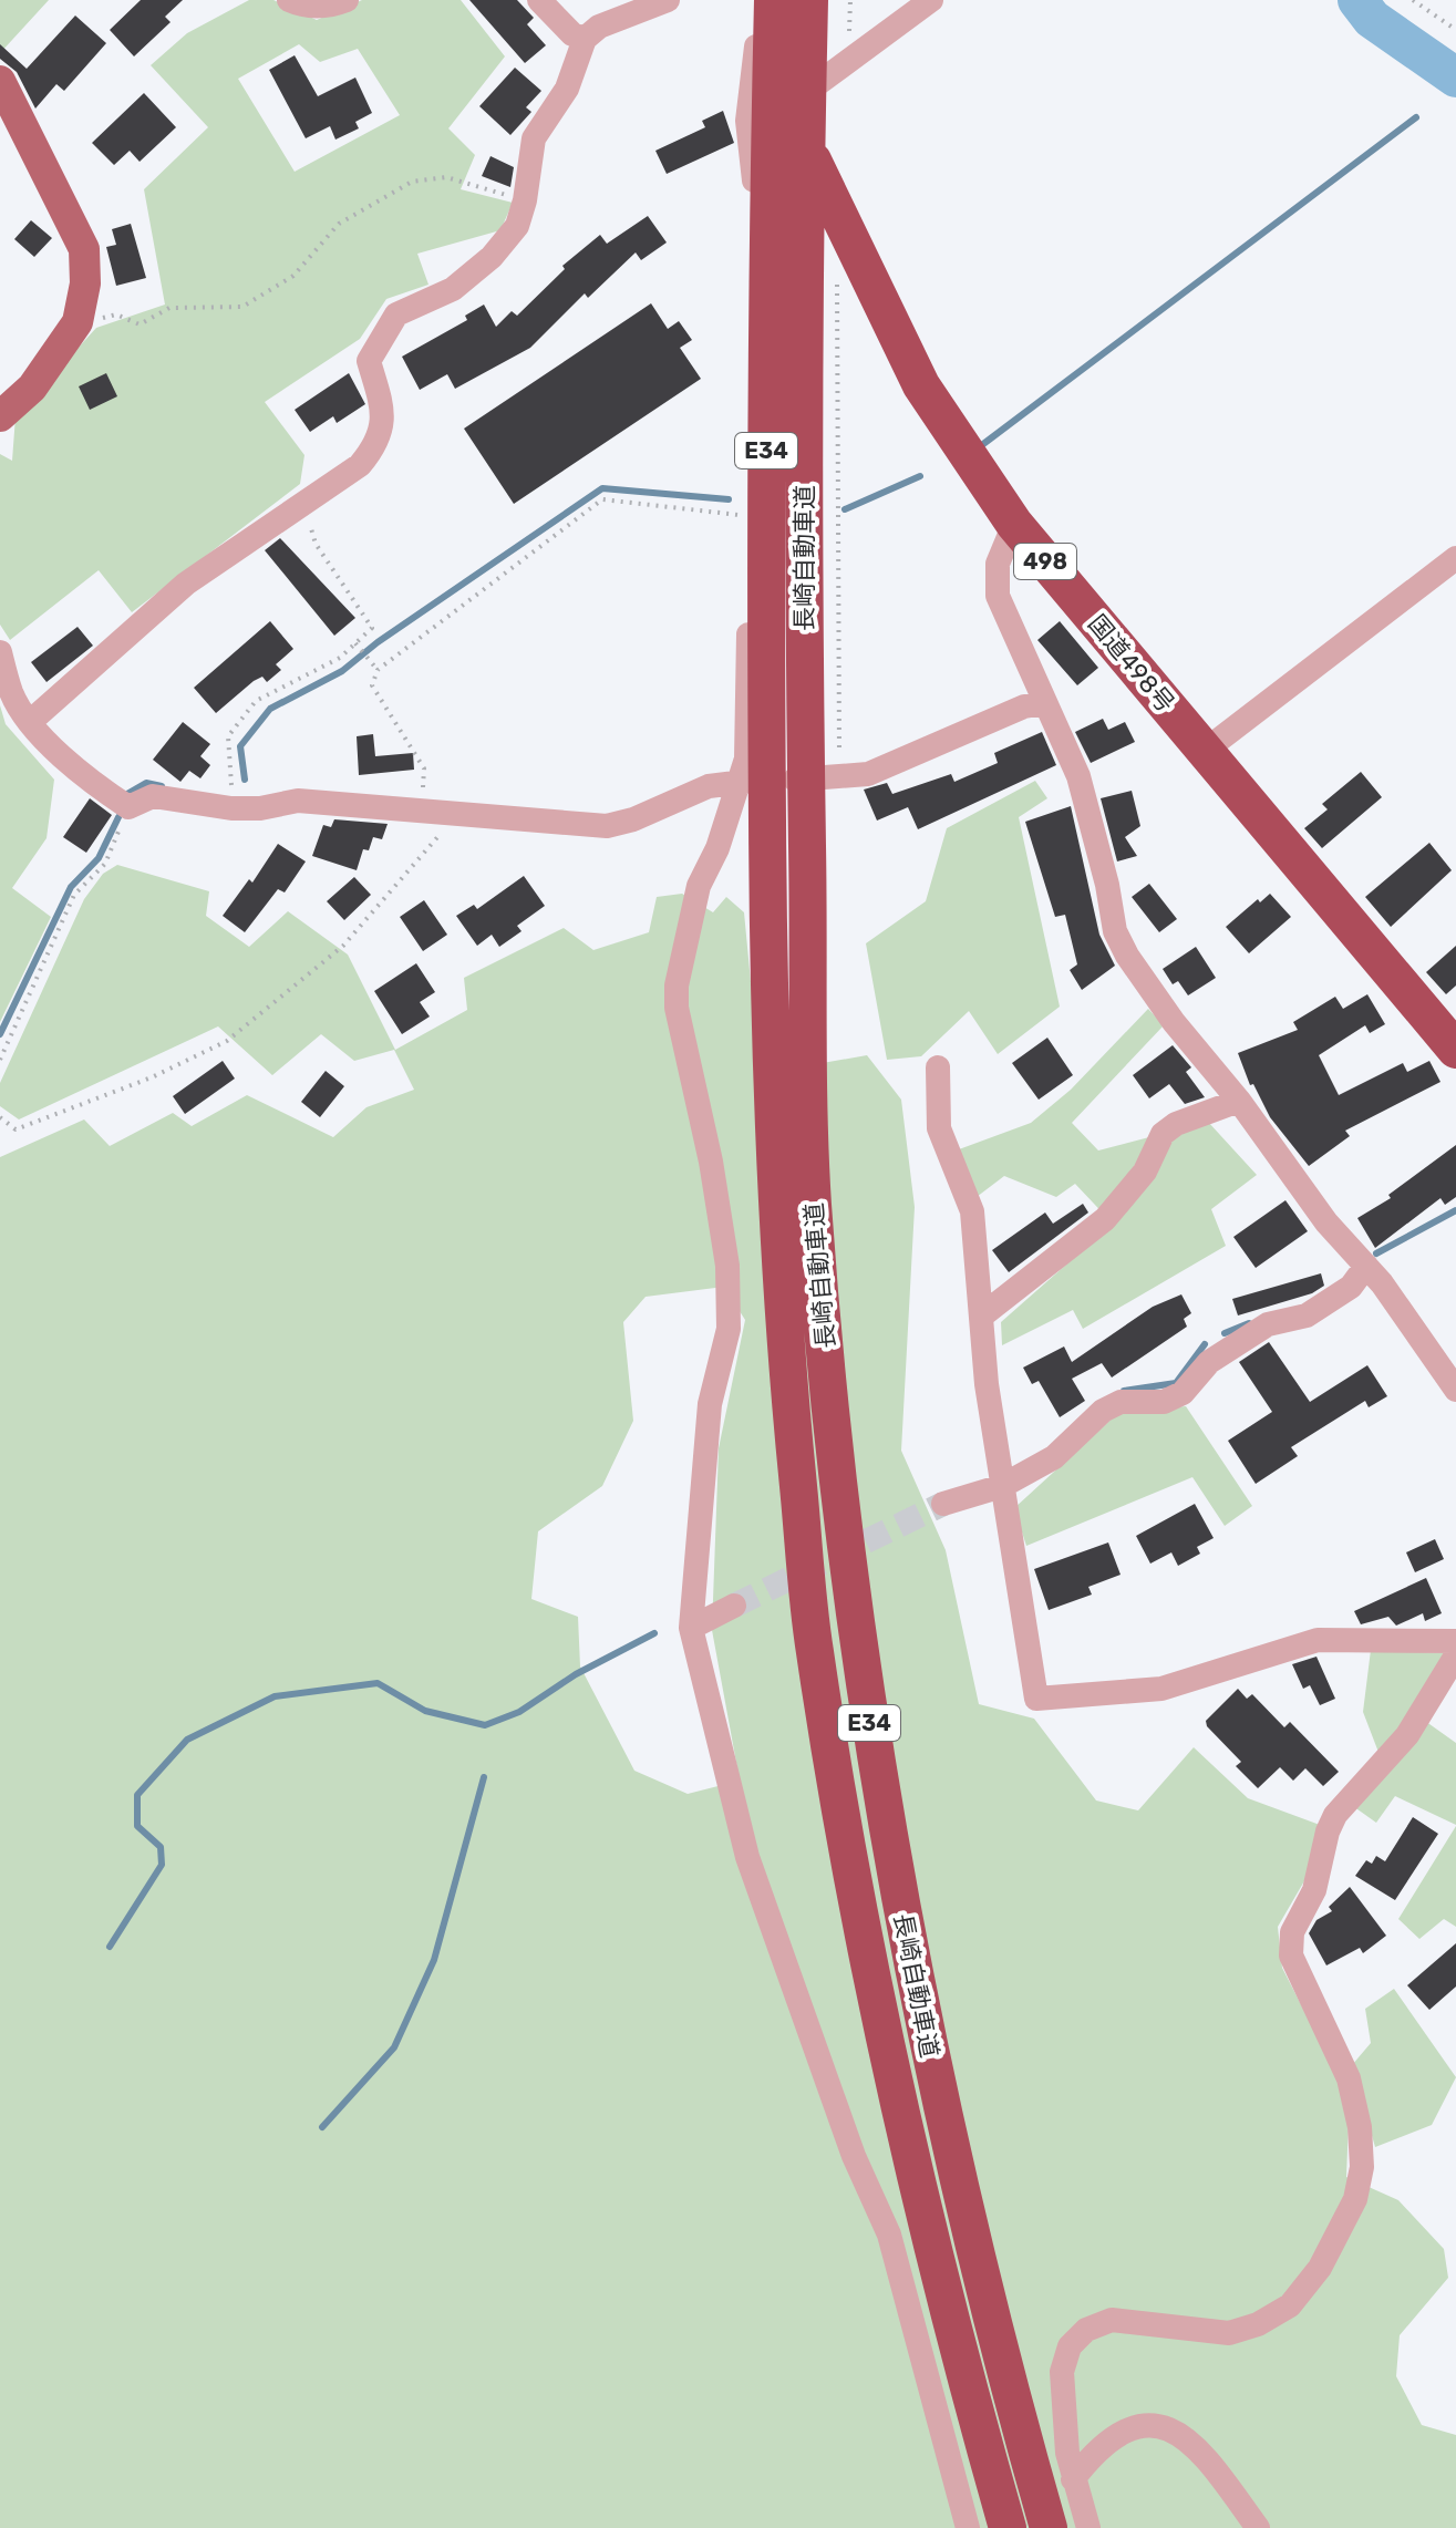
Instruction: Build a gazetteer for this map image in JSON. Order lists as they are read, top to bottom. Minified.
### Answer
{"streets":{"highway":["E34","長崎自動車道","498","国道498号"]},"crossings":[["長崎自動車道","国道498号"]]}
